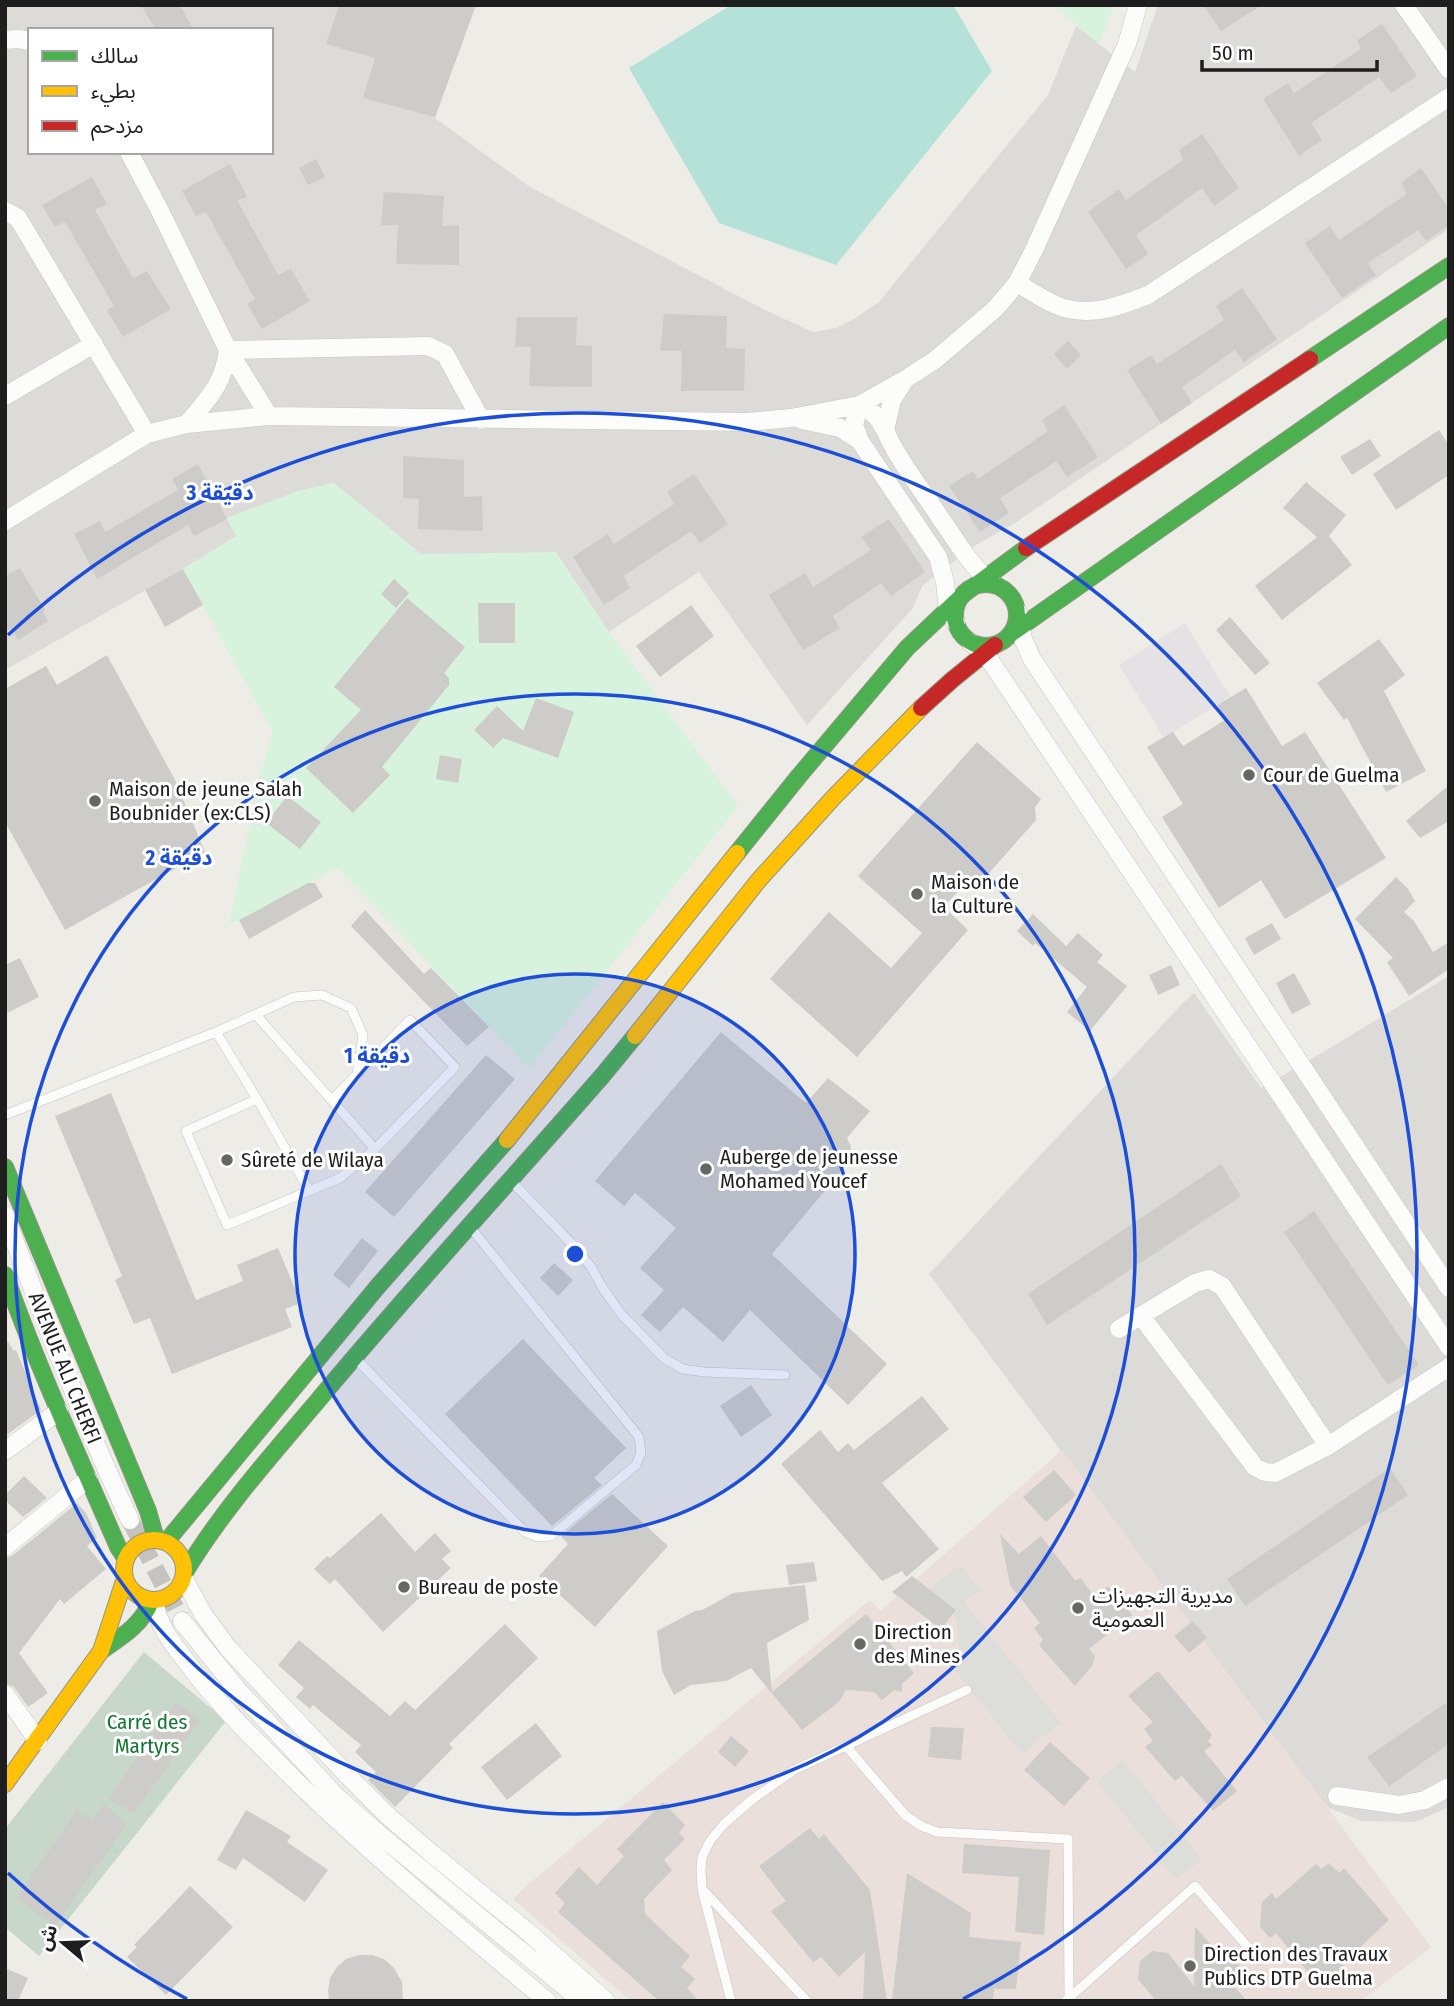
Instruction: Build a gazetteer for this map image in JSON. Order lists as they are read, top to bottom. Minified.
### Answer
{"streets":{"street":["AVENUE ALI CHERFI"]},"parks":["Carré des Martyrs"],"places":["Cour de Guelma","Maison de jeune Salah Boubnider (ex:CLS)","Maison de la Culture","Sûreté de Wilaya","Auberge de jeunesse Mohamed Youcef","Bureau de poste","مديرية التجهيزات العمومية","Direction des Mines","Direction des Travaux Publics DTP Guelma"],"legend":["سالك","بطيء","مزدحم"],"scale_bar":"50 m","north":"left","rings":["3 دقيقة","2 دقيقة","1 دقيقة"]}
